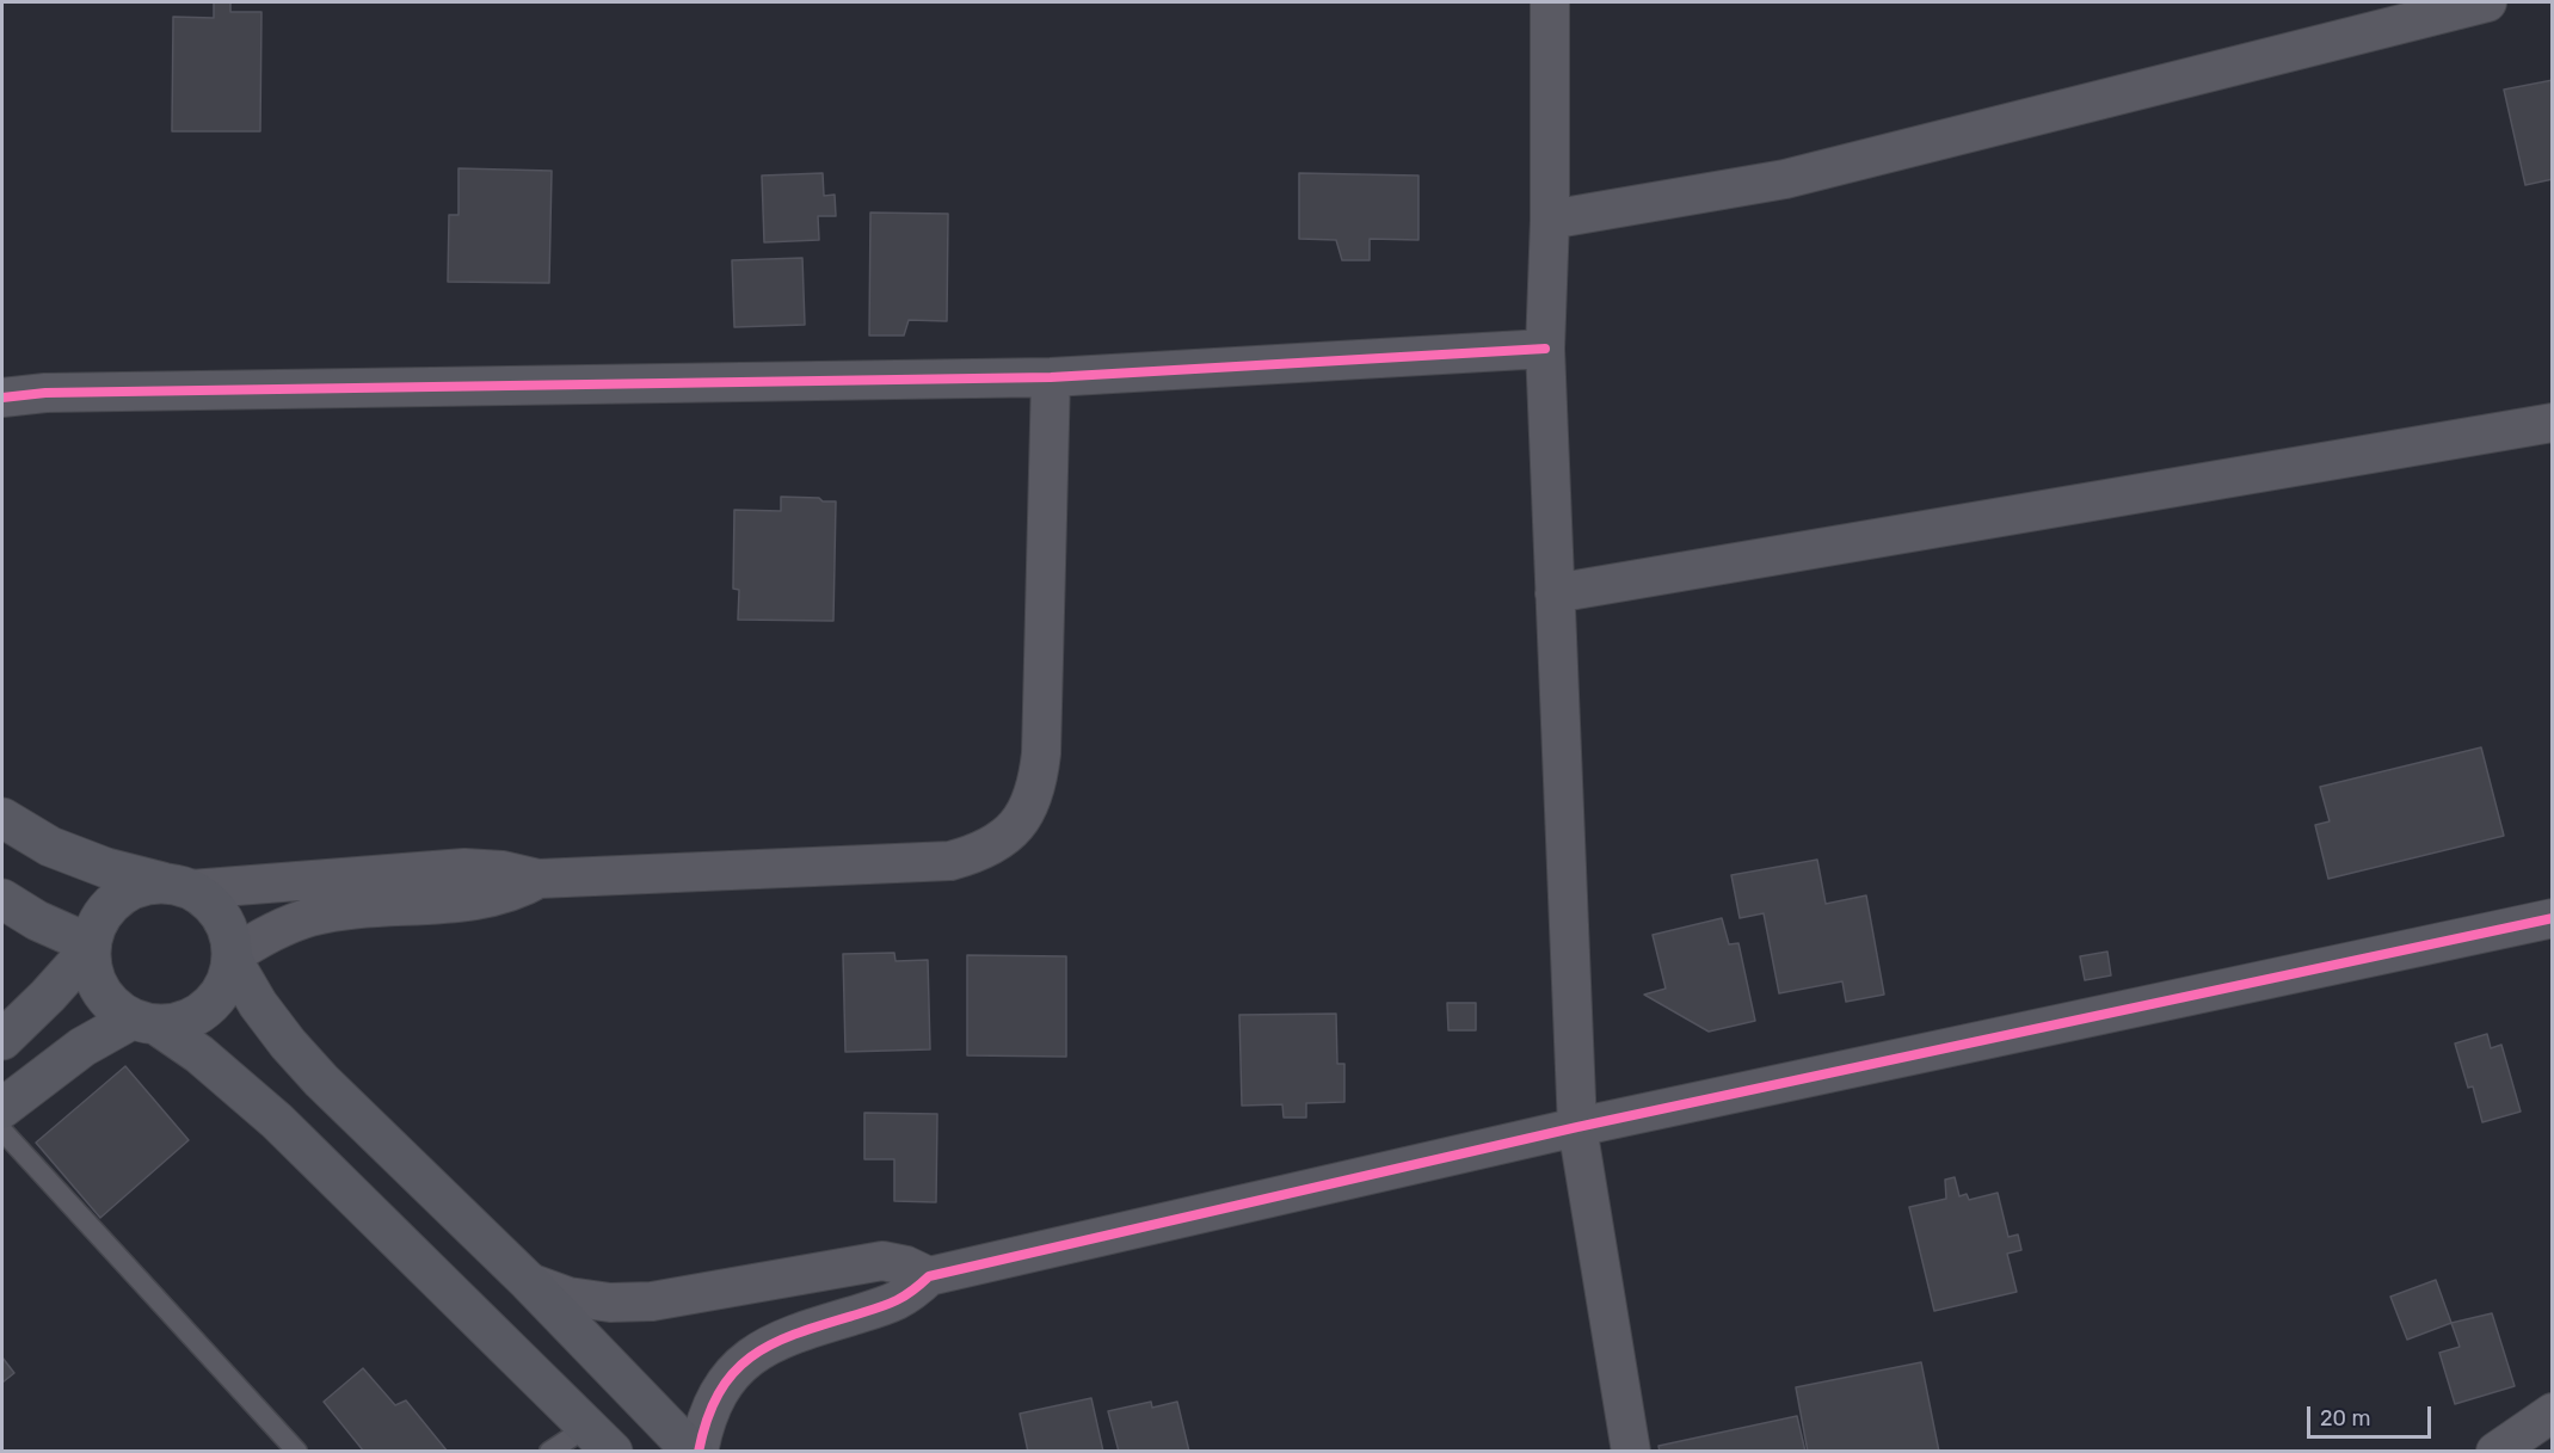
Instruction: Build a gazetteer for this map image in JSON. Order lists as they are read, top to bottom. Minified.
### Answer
{"scale_bar":"20 m"}
